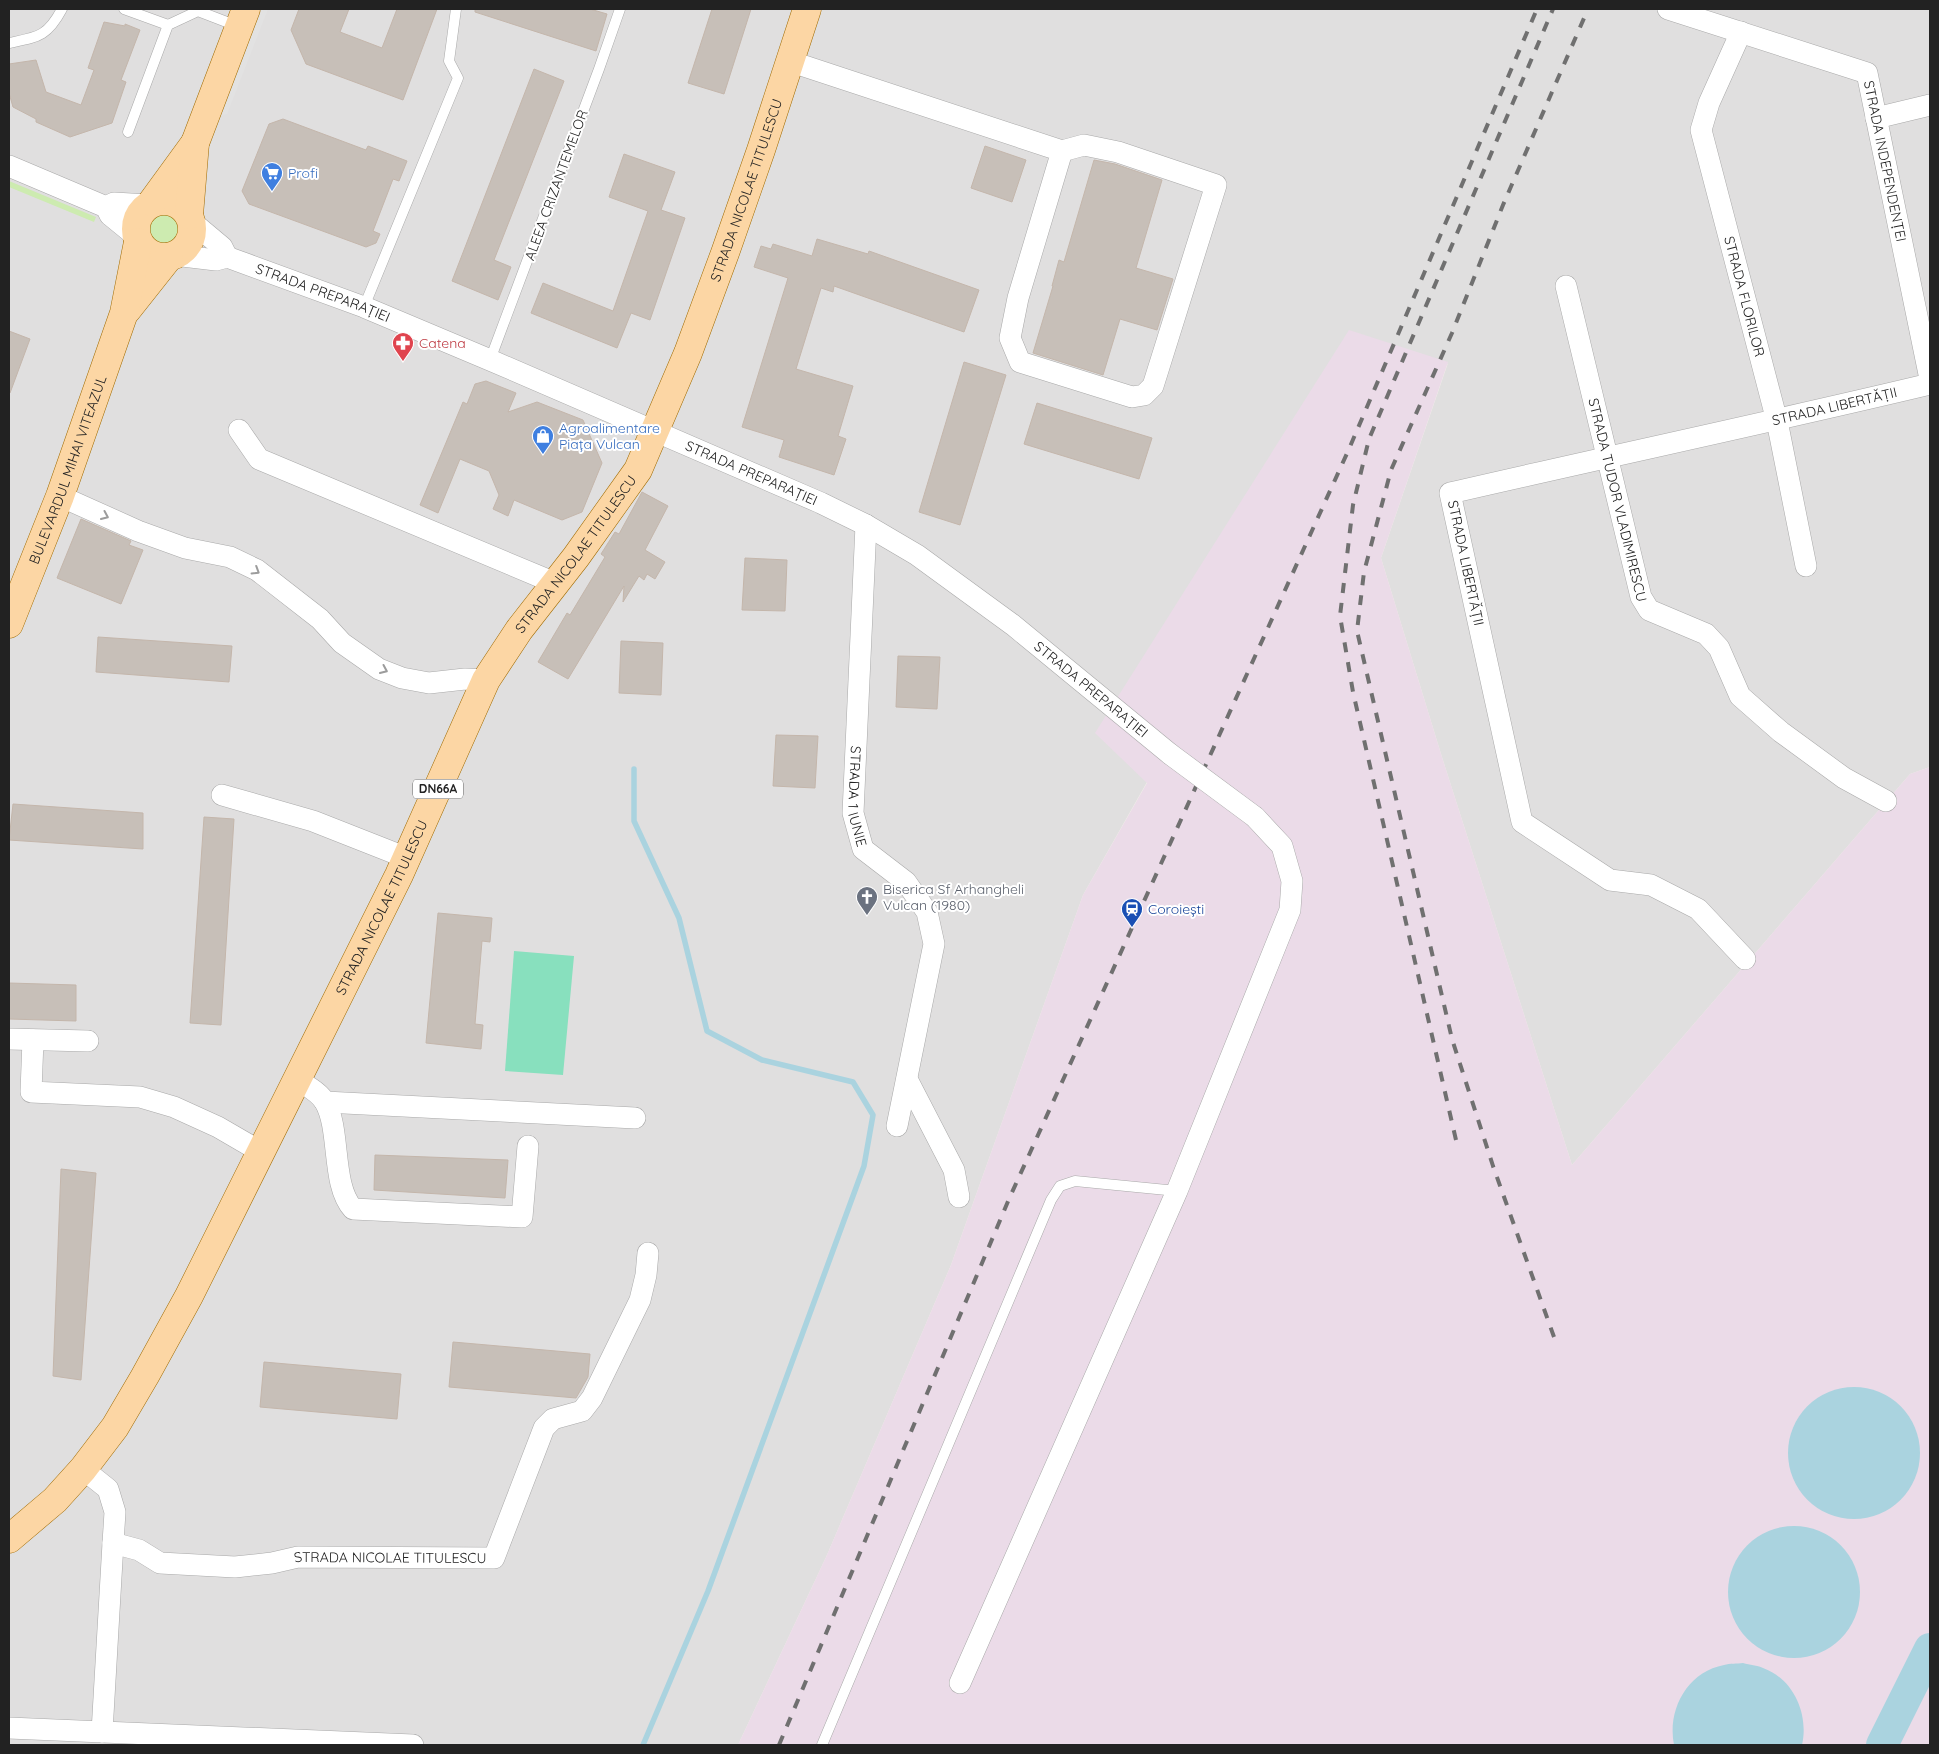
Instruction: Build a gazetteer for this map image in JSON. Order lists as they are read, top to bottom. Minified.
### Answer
{"streets":{"main road":["STRADA NICOLAE TITULESCU","BULEVARDUL MIHAI VITEAZUL","DN66A"],"street":["STRADA INDEPENDENȚEI","STRADA PREPARAȚIEI","STRADA FLORILOR","STRADA LIBERTĂȚII","STRADA TUDOR VLADIMIRESCU","STRADA 1 IUNIE"],"lane":["ALEEA CRIZANTEMELOR"]},"crossings":[["STRADA INDEPENDENȚEI","STRADA FLORILOR"],["ALEEA CRIZANTEMELOR","STRADA PREPARAȚIEI"],["STRADA NICOLAE TITULESCU","STRADA PREPARAȚIEI"],["STRADA PREPARAȚIEI","BULEVARDUL MIHAI VITEAZUL"],["STRADA PREPARAȚIEI","STRADA 1 IUNIE"],["STRADA FLORILOR","STRADA LIBERTĂȚII"],["STRADA LIBERTĂȚII","STRADA TUDOR VLADIMIRESCU"]],"places":{"supermarket":["Profi"],"pharmacy":["Catena"],"shop":["Agroalimentare Piața Vulcan"],"church":["Biserica Sf Arhangheli Vulcan (1980)"],"station":["Coroiești"]}}
